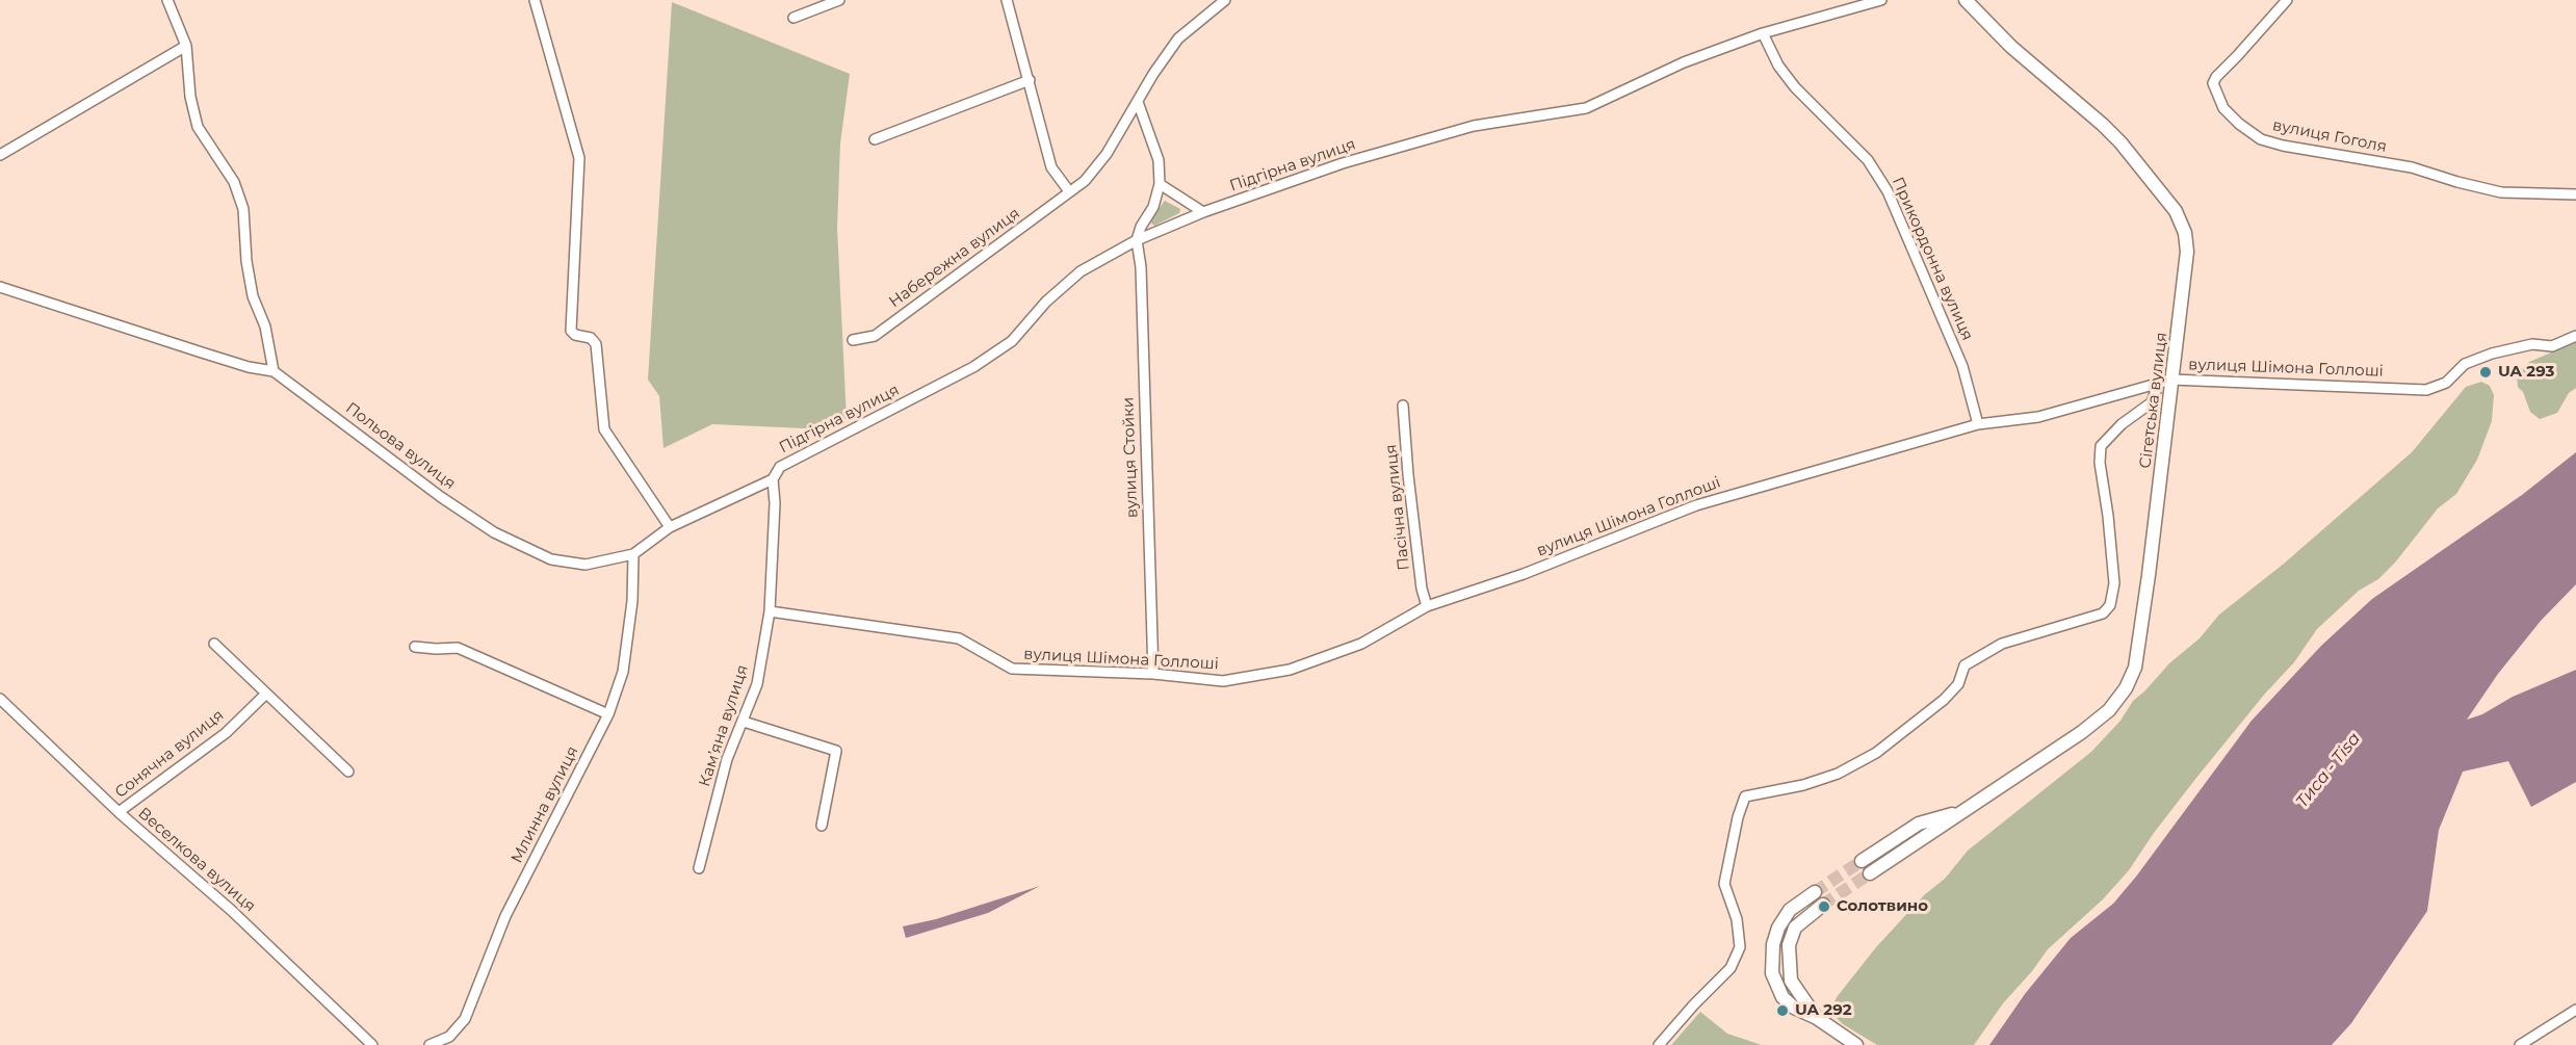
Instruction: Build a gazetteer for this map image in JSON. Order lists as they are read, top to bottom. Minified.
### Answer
{"streets":{"street":["вулиця Гоголя","Підгірна вулиця","Набережна вулиця","Прикордонна вулиця","вулиця Шімона Голлоші","Сігетська вулиця","Польова вулиця","вулиця Стойки","Пасічна вулиця","Камʼяна вулиця","Сонячна вулиця","Млинна вулиця","Веселкова вулиця"]},"crossings":[["Підгірна вулиця","Прикордонна вулиця"],["Підгірна вулиця","Польова вулиця"],["Підгірна вулиця","вулиця Стойки"],["Підгірна вулиця","Камʼяна вулиця"],["Прикордонна вулиця","вулиця Шімона Голлоші"],["вулиця Шімона Голлоші","Сігетська вулиця"],["вулиця Шімона Голлоші","вулиця Стойки"],["вулиця Шімона Голлоші","Пасічна вулиця"],["вулиця Шімона Голлоші","Камʼяна вулиця"],["Польова вулиця","Камʼяна вулиця"],["Польова вулиця","Млинна вулиця"],["Сонячна вулиця","Веселкова вулиця"]],"water":["Тиса - Tisa"],"places":["UA 293","Солотвино","UA 292"]}
